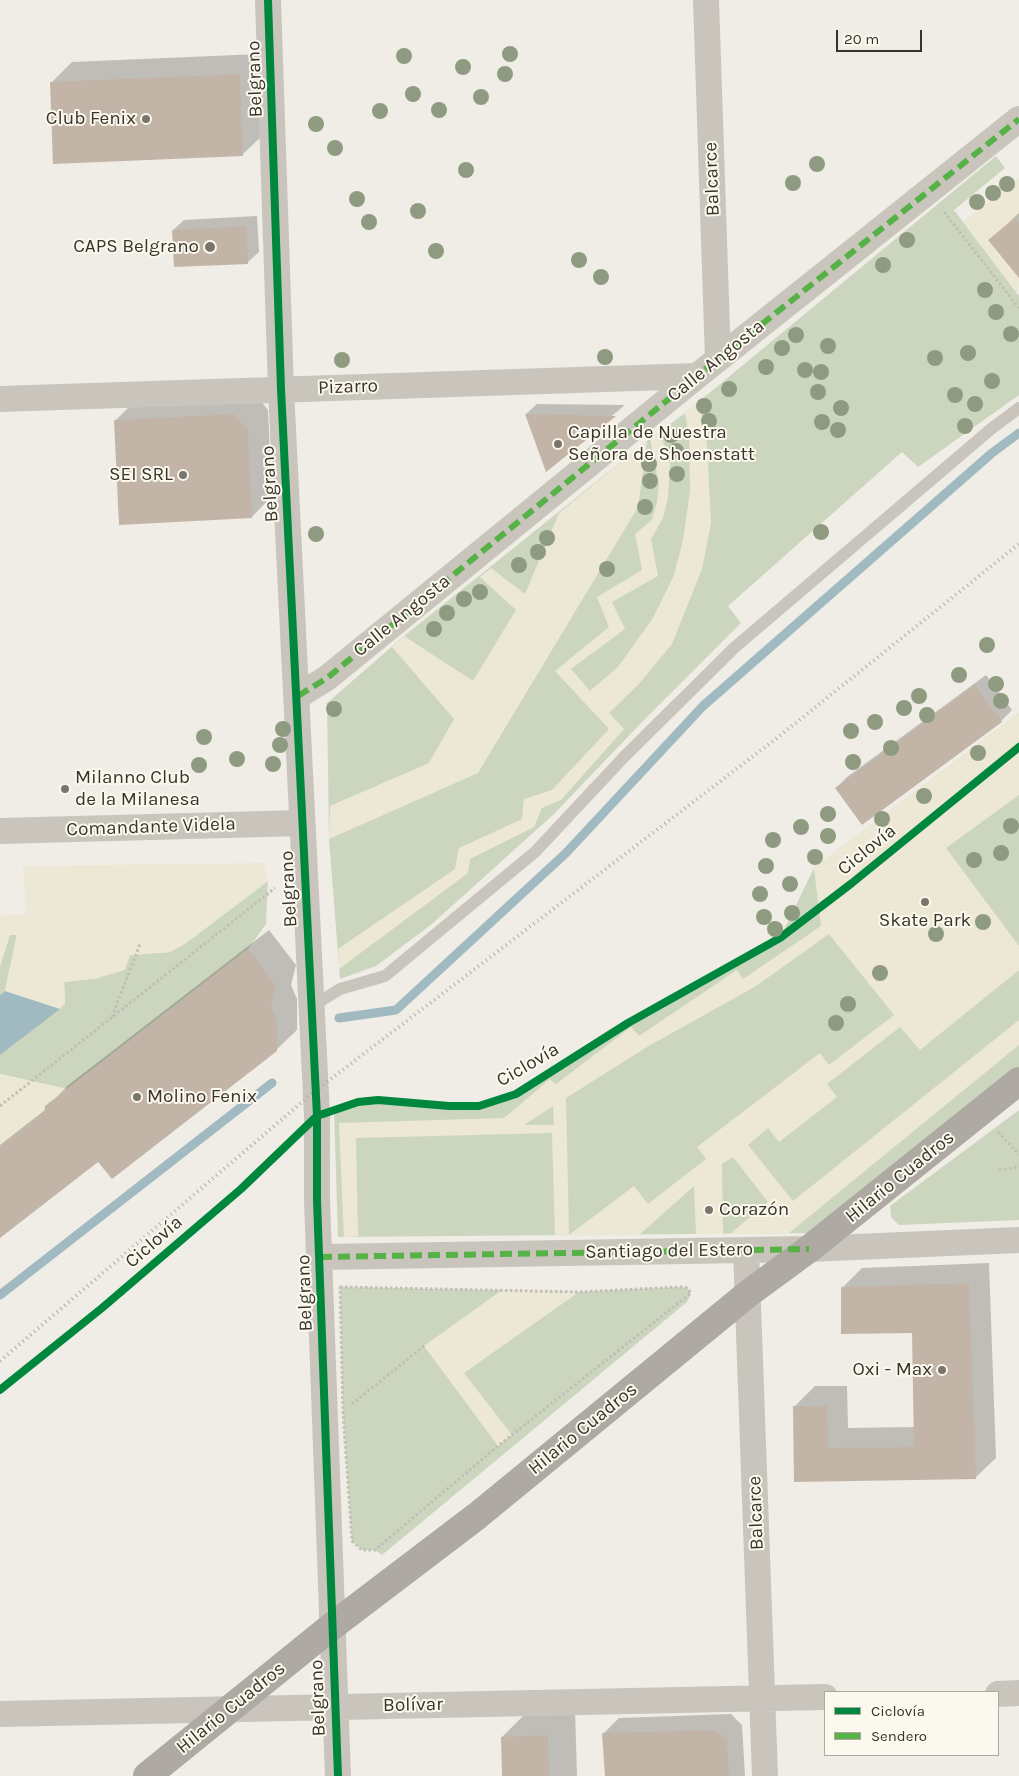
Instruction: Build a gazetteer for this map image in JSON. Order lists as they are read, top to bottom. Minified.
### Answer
{"streets":{"main road":["Hilario Cuadros"],"street":["Belgrano","Balcarce","Calle Angosta","Pizarro","Comandante Videla","Santiago del Estero","Bolívar"],"cycle path":["Ciclovía"]},"crossings":[["Belgrano","Calle Angosta"],["Belgrano","Pizarro"],["Belgrano","Comandante Videla"],["Belgrano","Hilario Cuadros"],["Belgrano","Santiago del Estero"],["Belgrano","Bolívar"],["Balcarce","Calle Angosta"],["Balcarce","Hilario Cuadros"],["Balcarce","Santiago del Estero"],["Balcarce","Bolívar"],["Calle Angosta","Pizarro"],["Hilario Cuadros","Santiago del Estero"],["Hilario Cuadros","Bolívar"]],"places":["Club Fenix","CAPS Belgrano","Capilla de Nuestra Señora de Shoenstatt","SEI SRL","Milanno Club de la Milanesa","Skate Park","Molino Fenix","Corazón","Oxi - Max"],"legend":["Ciclovía","Sendero"],"scale_bar":"20 m"}
